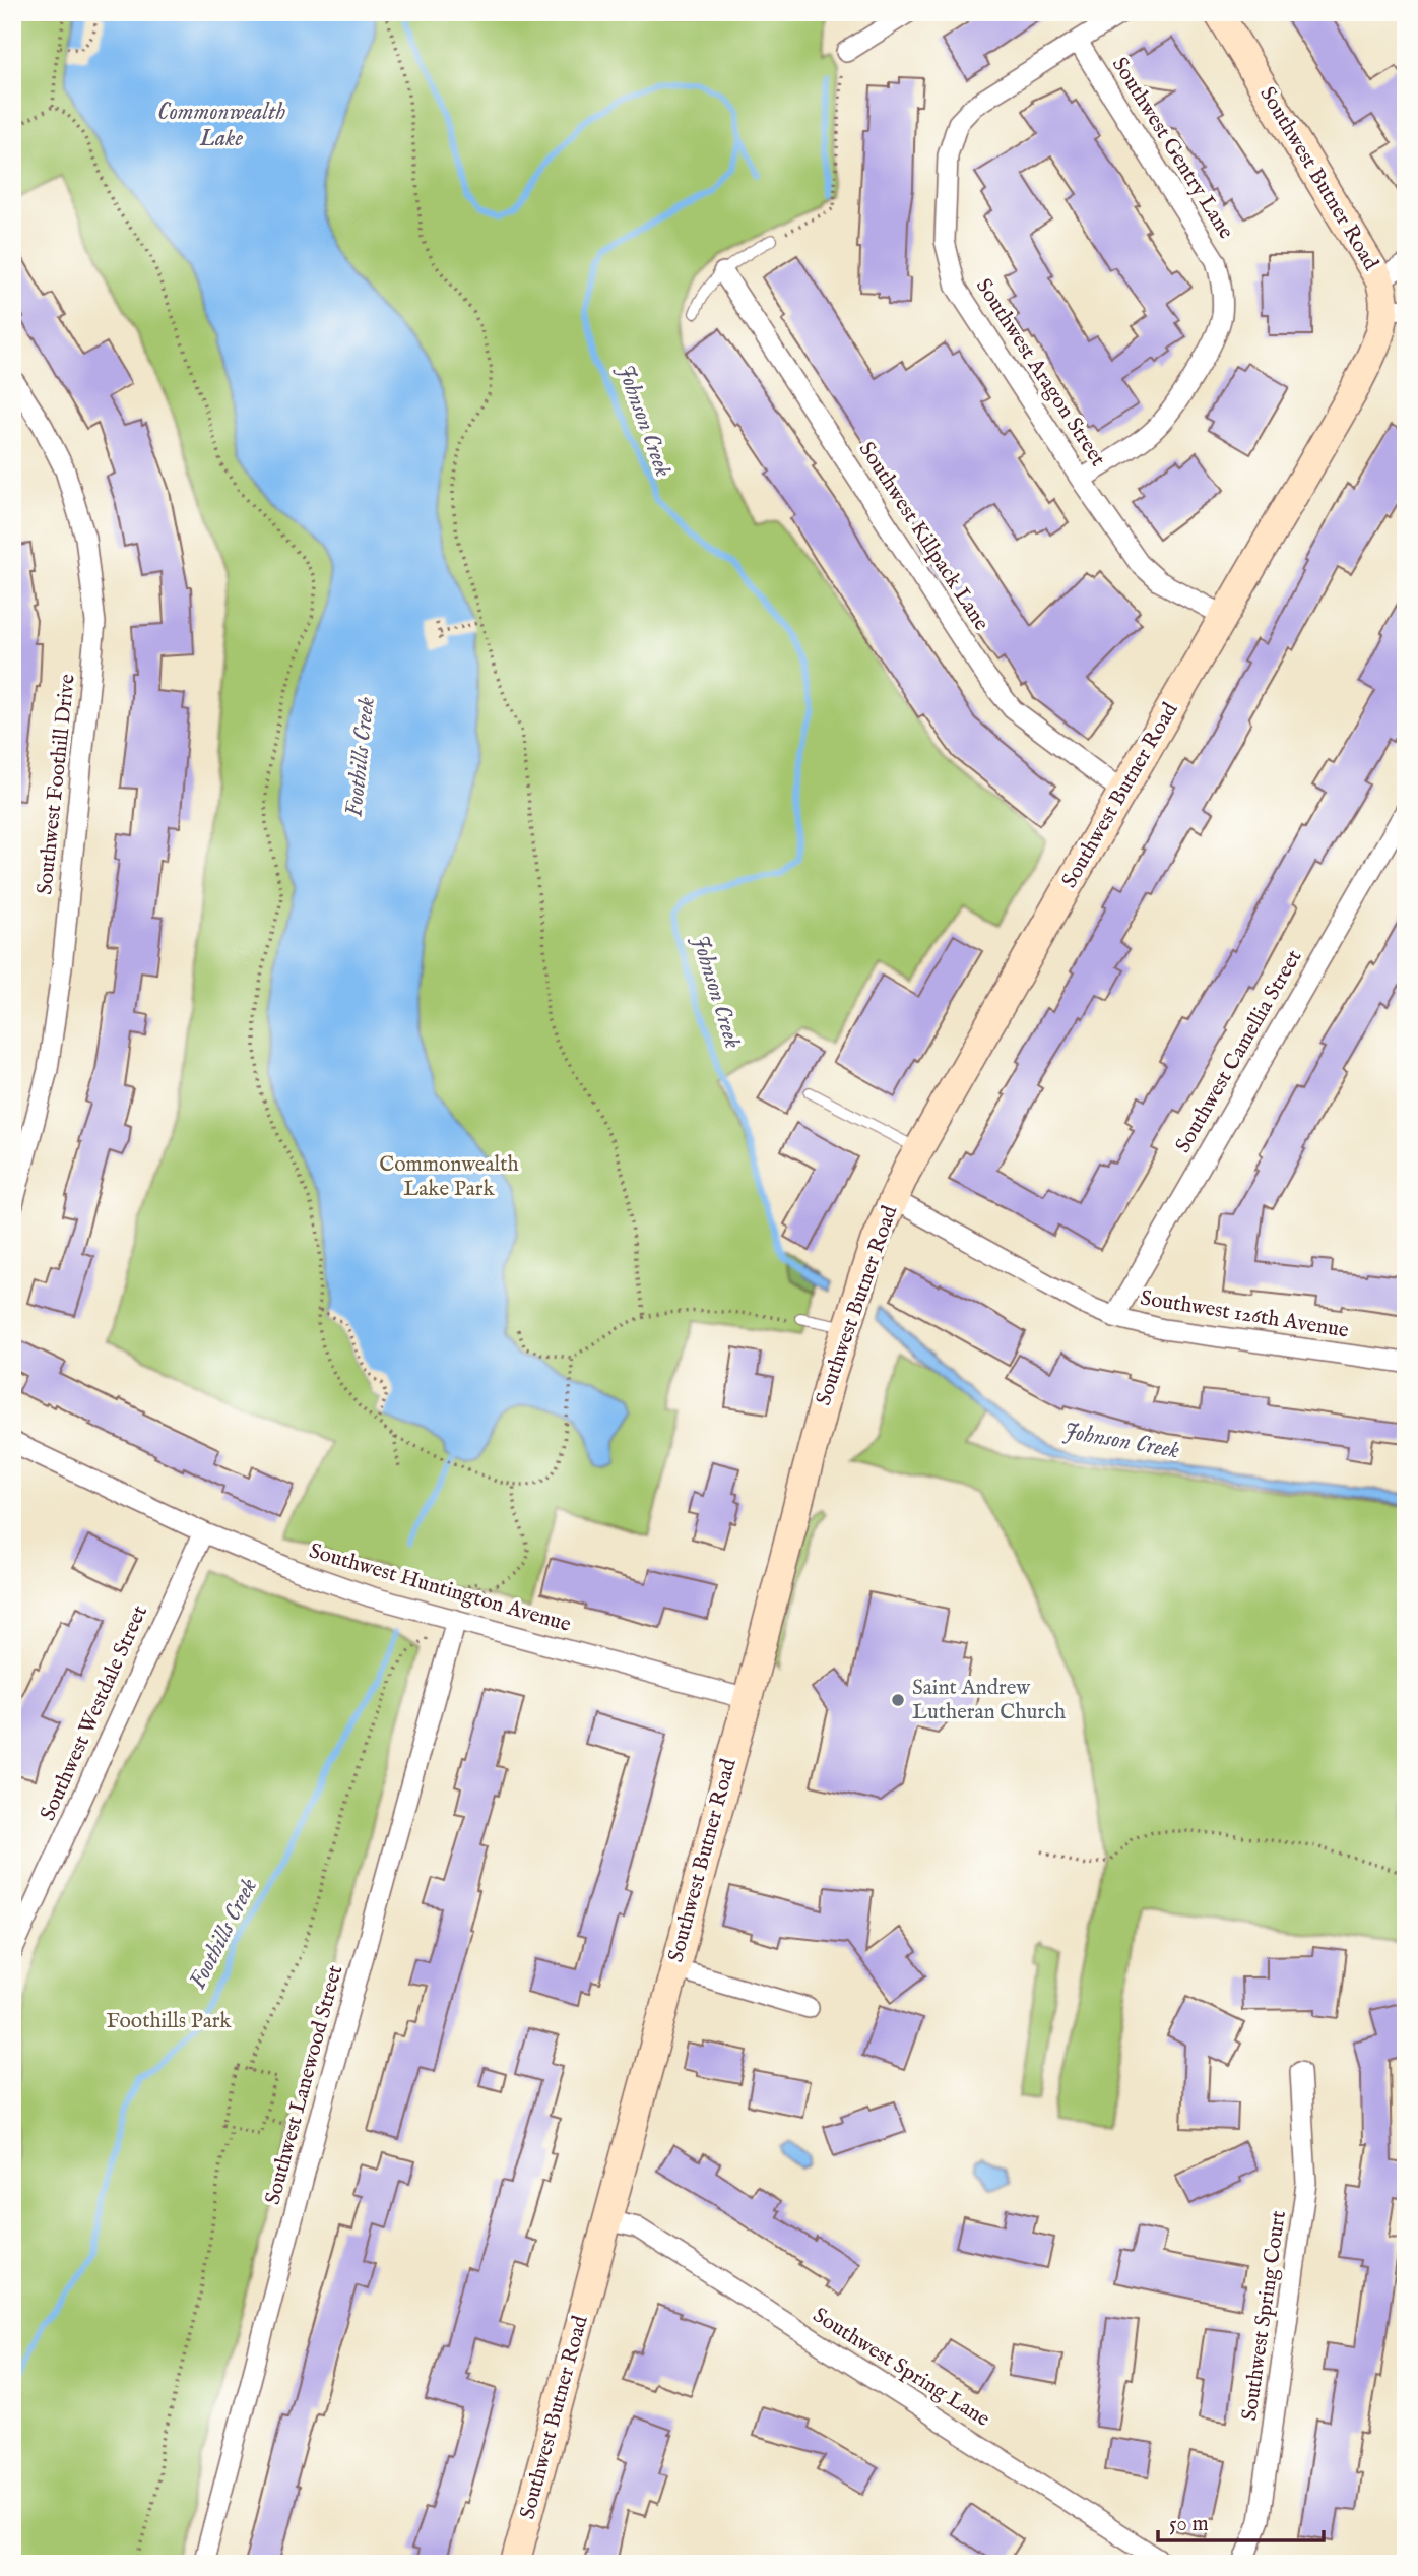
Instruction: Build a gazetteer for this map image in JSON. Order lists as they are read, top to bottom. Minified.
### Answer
{"streets":{"street":["Southwest Gentry Lane","Southwest Butner Road","Southwest Aragon Street","Southwest Killpack Lane","Southwest Foothill Drive","Southwest Camellia Street","Southwest 126th Avenue","Southwest Huntington Avenue","Southwest Westdale Street","Southwest Lanewood Street","Southwest Spring Court","Southwest Spring Lane"]},"crossings":[["Southwest Gentry Lane","Southwest Aragon Street"],["Southwest Butner Road","Southwest Aragon Street"],["Southwest Butner Road","Southwest Killpack Lane"],["Southwest Butner Road","Southwest 126th Avenue"],["Southwest Butner Road","Southwest Huntington Avenue"],["Southwest Butner Road","Southwest Spring Lane"],["Southwest Camellia Street","Southwest 126th Avenue"],["Southwest Huntington Avenue","Southwest Westdale Street"],["Southwest Huntington Avenue","Southwest Lanewood Street"]],"water":["Commonwealth Lake","Johnson Creek","Foothills Creek"],"parks":["Commonwealth Lake Park","Foothills Park"],"places":["Saint Andrew Lutheran Church"],"scale_bar":"50 m"}
